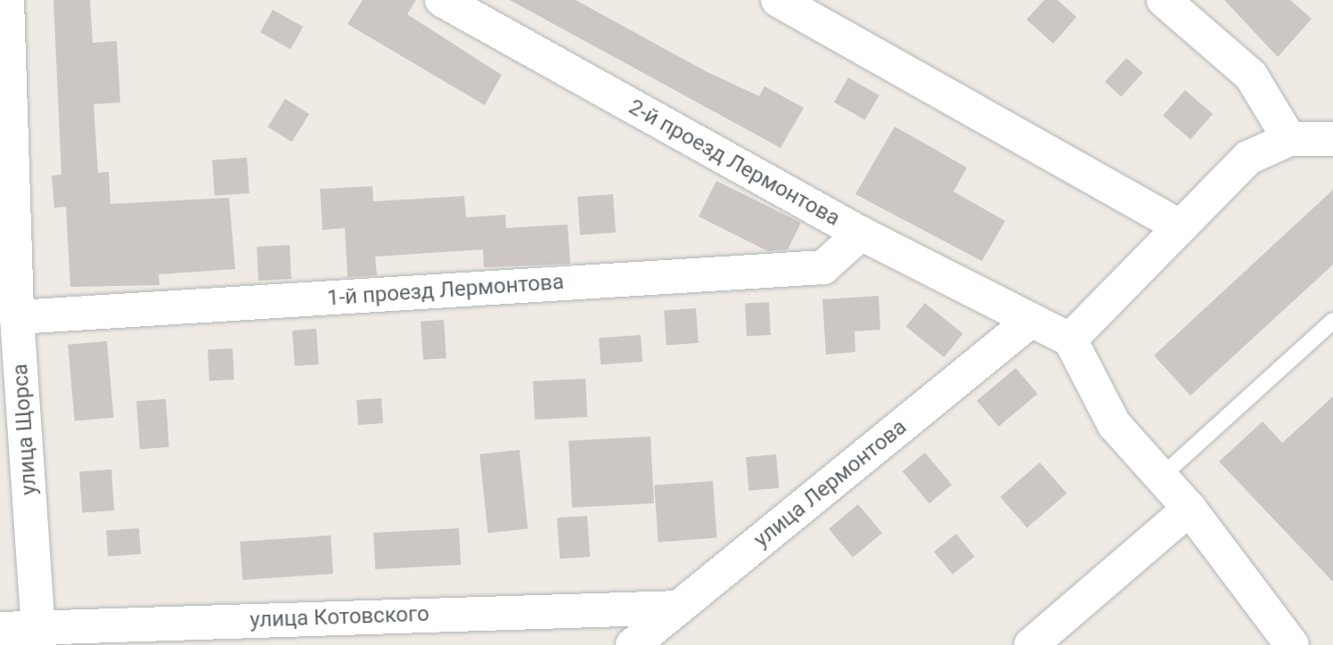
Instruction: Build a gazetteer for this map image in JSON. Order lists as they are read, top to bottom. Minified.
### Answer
{"streets":{"street":["2-й проезд Лермонтова","1-й проезд Лермонтова","улица Щорса","улица Лермонтова","улица Котовского"]},"crossings":[["2-й проезд Лермонтова","1-й проезд Лермонтова"],["2-й проезд Лермонтова","улица Лермонтова"],["1-й проезд Лермонтова","улица Щорса"],["улица Щорса","улица Котовского"],["улица Лермонтова","улица Котовского"]]}
